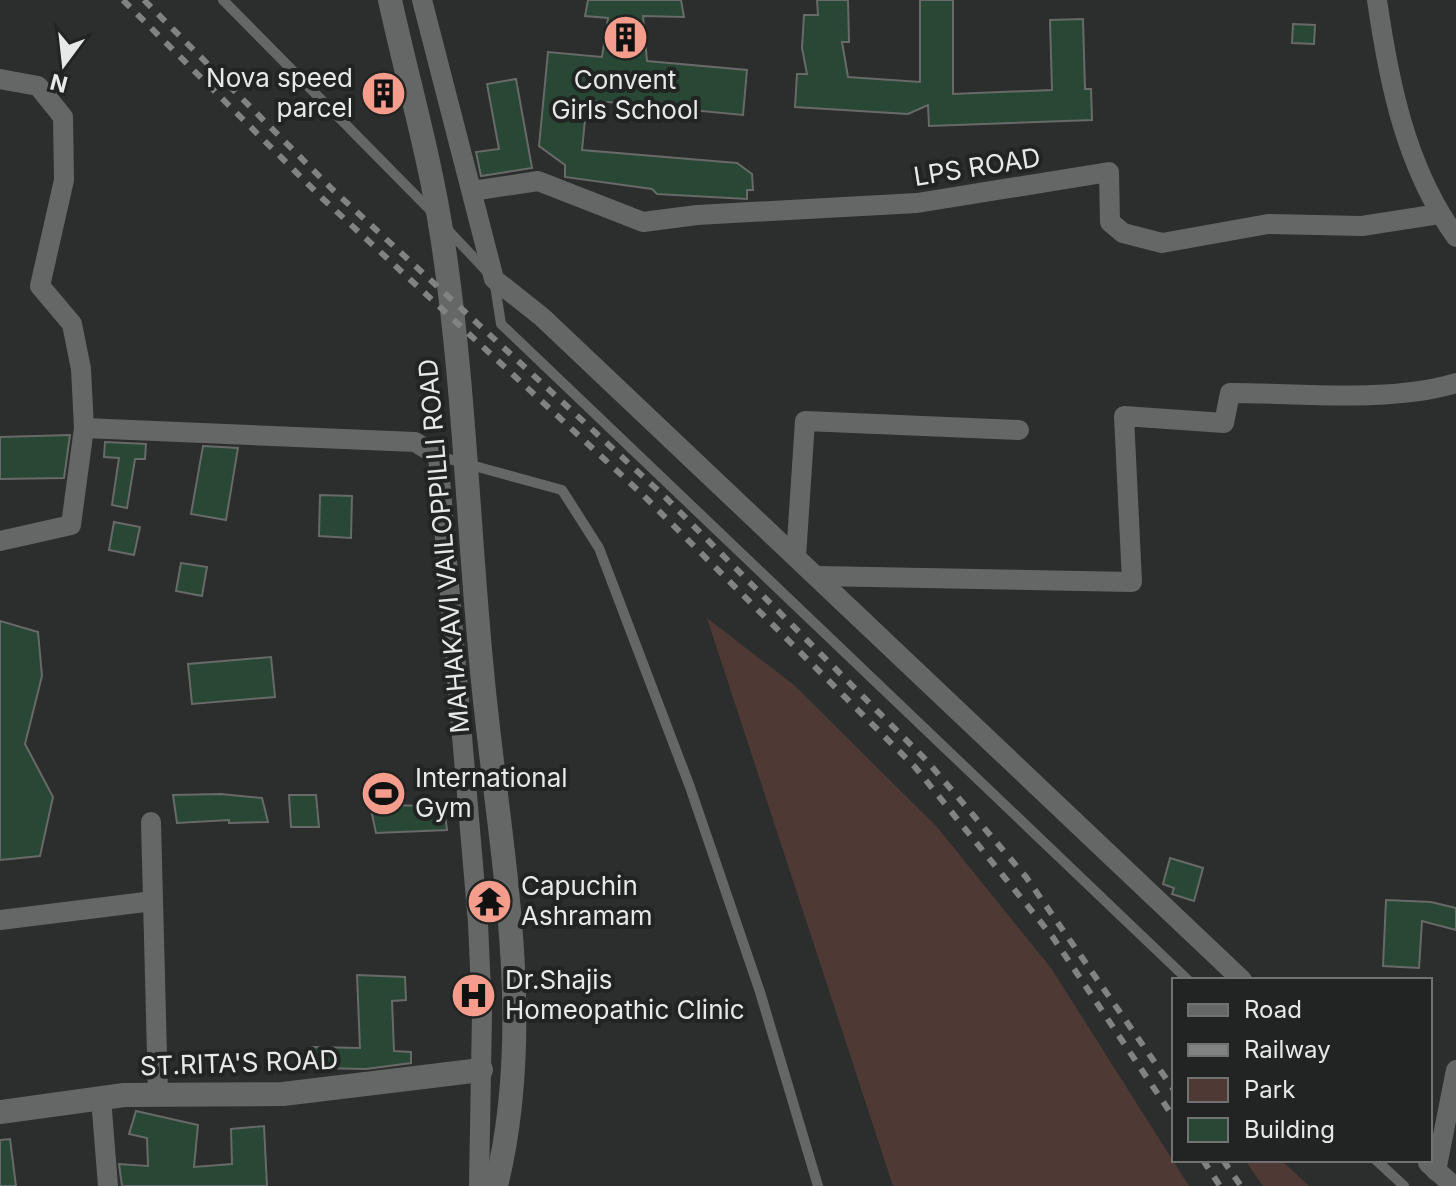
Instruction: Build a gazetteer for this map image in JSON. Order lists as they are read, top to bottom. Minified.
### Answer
{"streets":{"main road":["MAHAKAVI VAILOPPILLI ROAD","ST.RITA'S ROAD"],"street":["LPS ROAD"]},"places":{"building":["Convent Girls School","Nova speed parcel"],"sports":["International Gym"],"temple":["Capuchin Ashramam"],"hospital":["Dr.Shajis Homeopathic Clinic"]},"legend":["Road","Railway","Park","Building"],"north":"bottom"}
